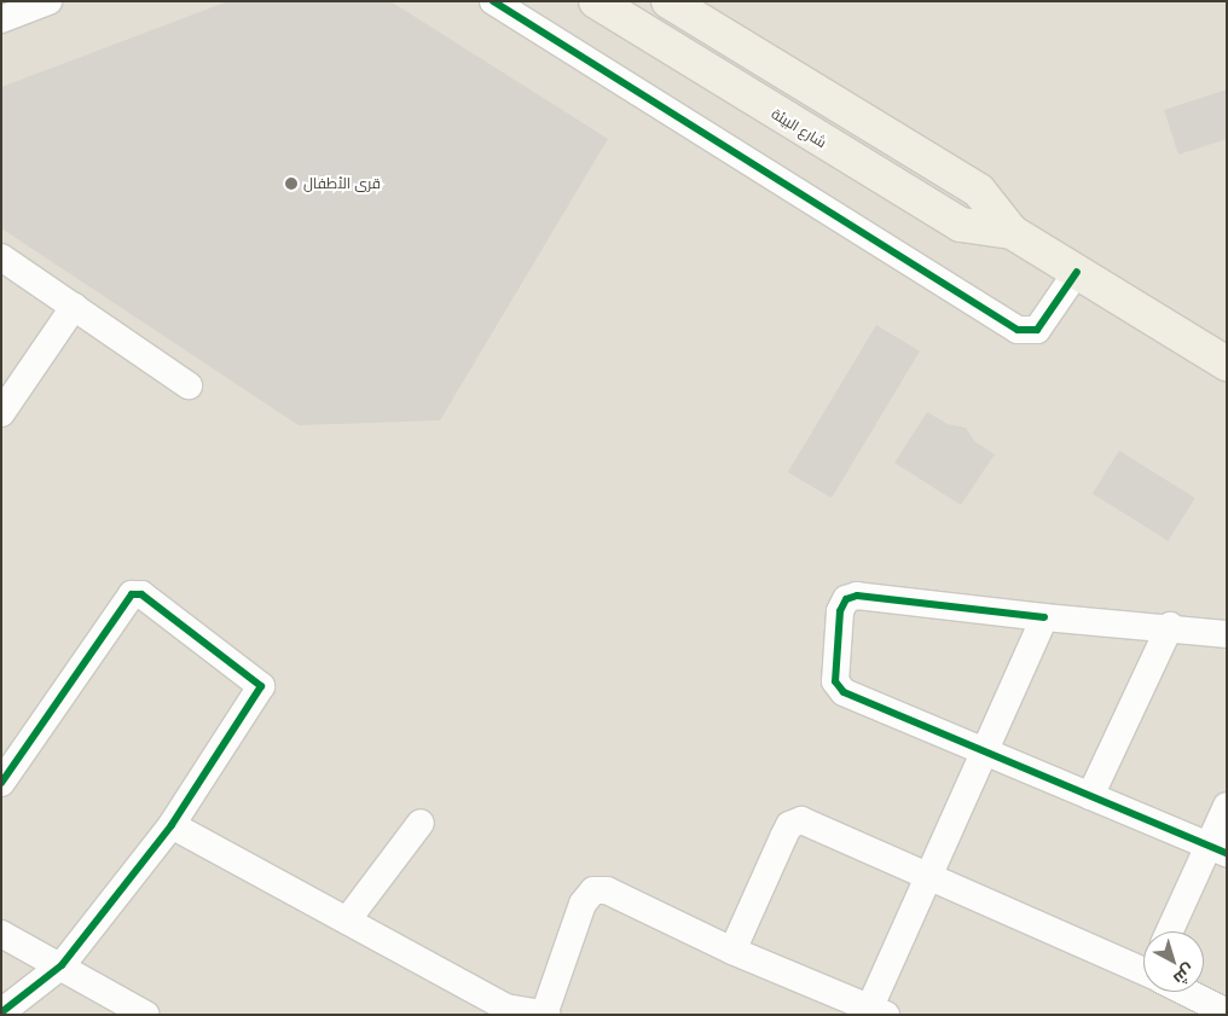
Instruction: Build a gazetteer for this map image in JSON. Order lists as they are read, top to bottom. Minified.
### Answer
{"streets":{"main road":["شارع البيئة"]},"places":["قرى الأطفال"],"north":"bottom right"}
